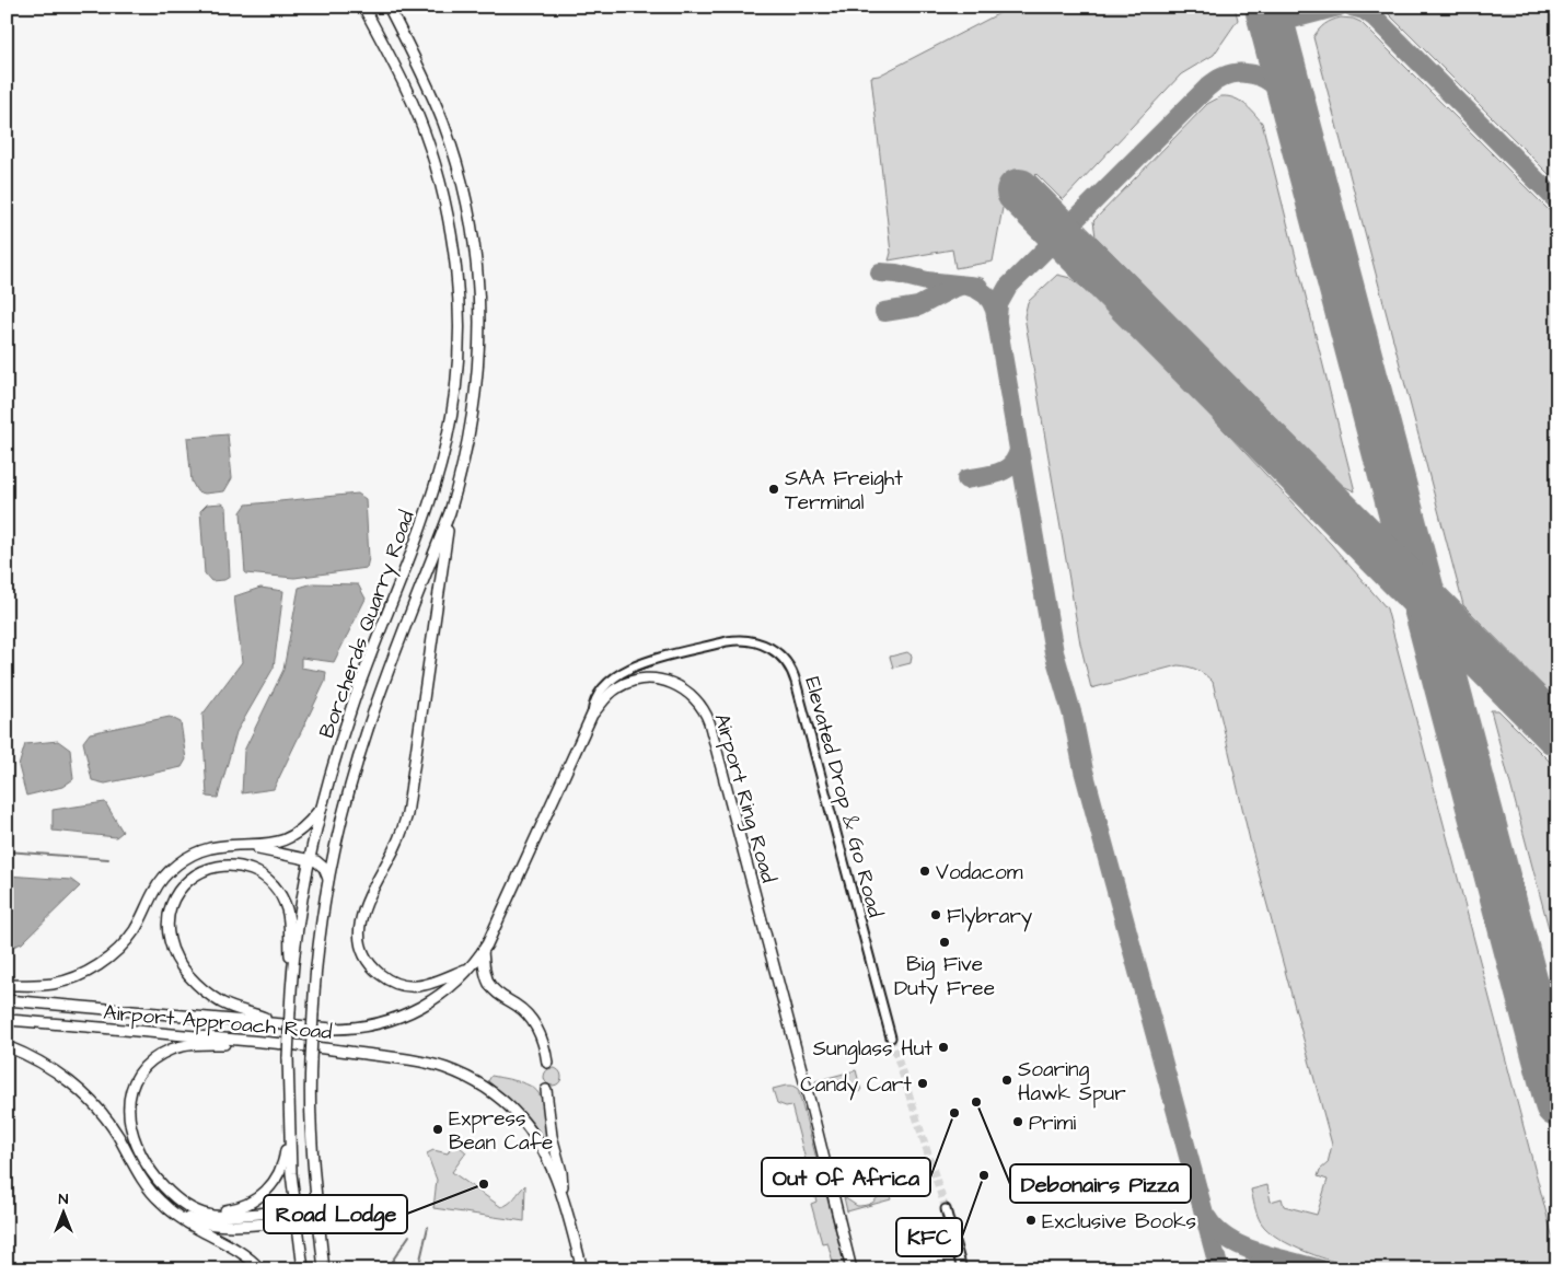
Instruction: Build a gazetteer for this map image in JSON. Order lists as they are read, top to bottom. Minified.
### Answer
{"streets":{"main road":["Borcherds Quarry Road","Airport Ring Road","Airport Approach Road"],"street":["Elevated Drop & Go Road"]},"crossings":[["Elevated Drop & Go Road","Airport Ring Road"],["Airport Ring Road","Airport Approach Road"]],"places":["SAA Freight Terminal","Vodacom","Flybrary","Big Five Duty Free","Sunglass Hut","Soaring Hawk Spur","Candy Cart","Debonairs Pizza","Out Of Africa","Primi","Express Bean Cafe","KFC","Road Lodge","Exclusive Books"],"north":"top"}
